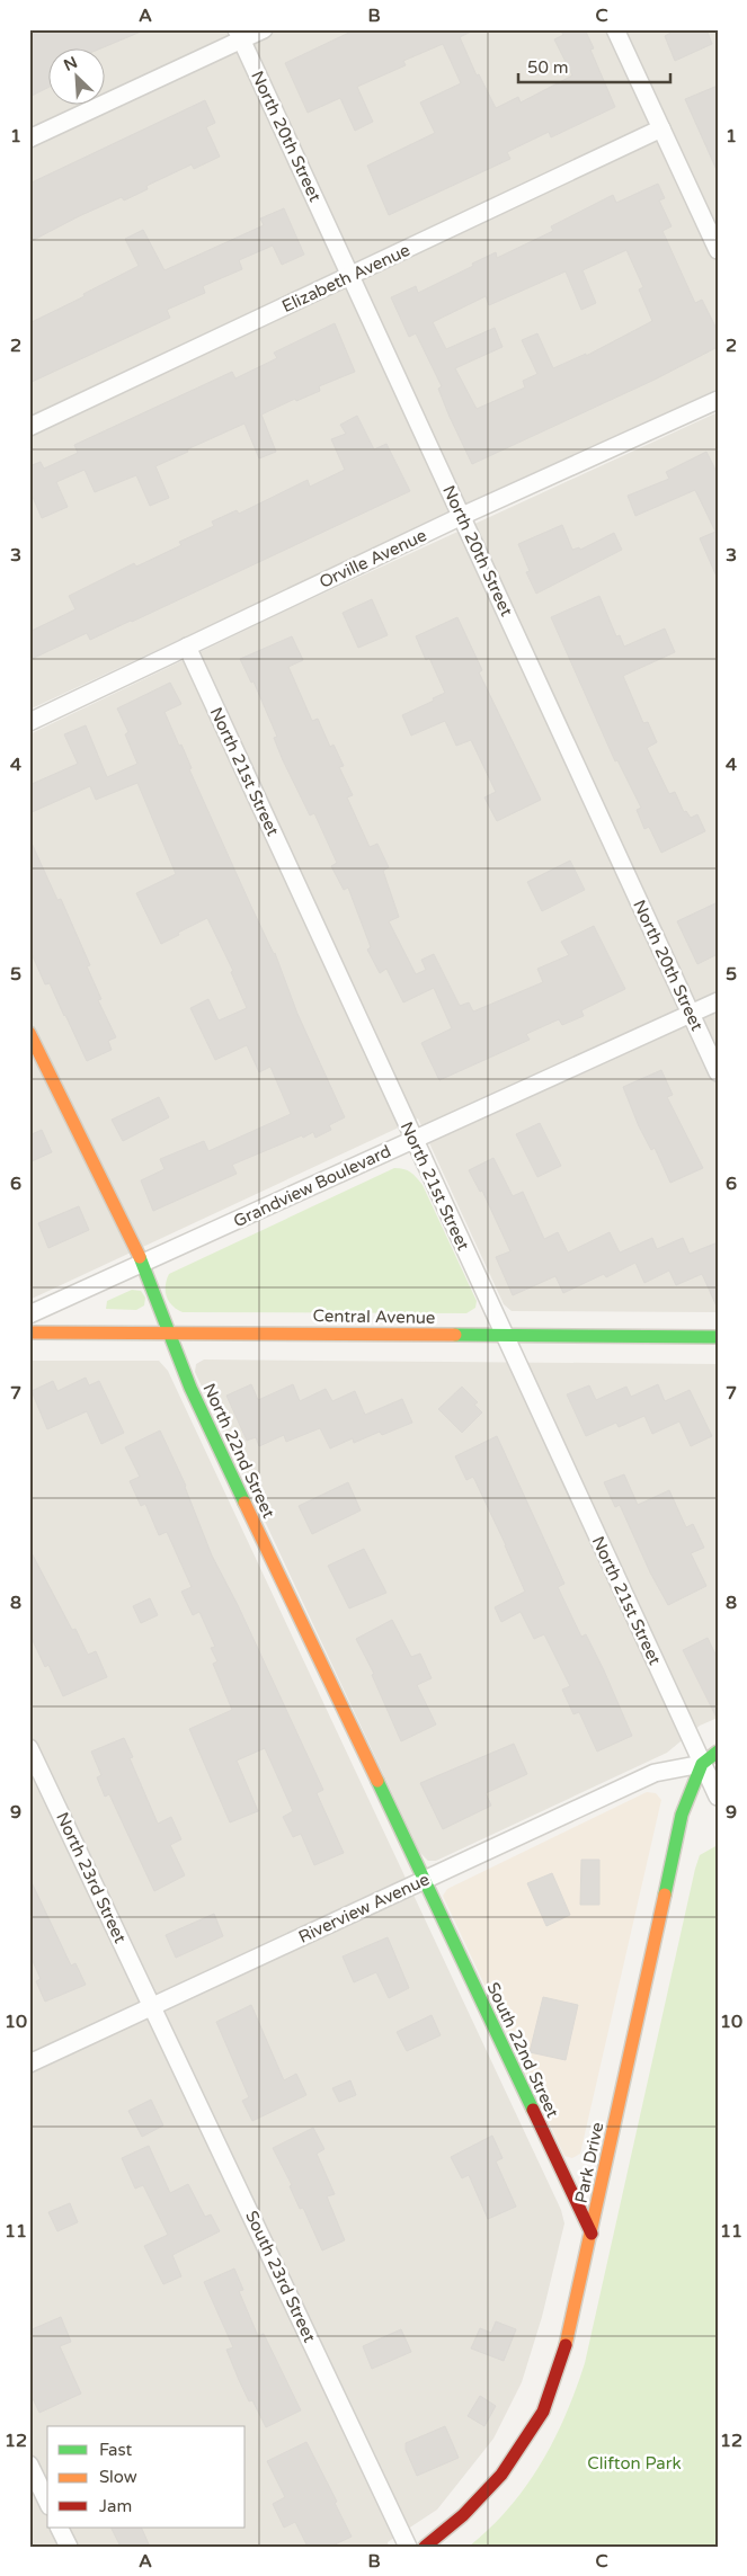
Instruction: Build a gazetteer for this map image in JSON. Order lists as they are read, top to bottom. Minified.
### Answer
{"streets":{"main road":["Central Avenue","North 22nd Street","South 22nd Street","Park Drive"],"street":["North 20th Street","Elizabeth Avenue","Orville Avenue","North 21st Street","Grandview Boulevard","North 23rd Street","Riverview Avenue","South 23rd Street"]},"crossings":[["North 20th Street","Elizabeth Avenue"],["North 20th Street","Orville Avenue"],["North 20th Street","Grandview Boulevard"],["Orville Avenue","North 21st Street"],["North 21st Street","Grandview Boulevard"],["North 21st Street","Central Avenue"],["North 21st Street","Riverview Avenue"],["North 21st Street","Park Drive"],["Grandview Boulevard","North 22nd Street"],["Central Avenue","North 22nd Street"],["North 22nd Street","Riverview Avenue"],["North 22nd Street","South 22nd Street"],["North 23rd Street","Riverview Avenue"],["North 23rd Street","South 23rd Street"],["Riverview Avenue","South 22nd Street"],["Riverview Avenue","Park Drive"],["Riverview Avenue","South 23rd Street"],["South 22nd Street","Park Drive"]],"parks":["Clifton Park"],"legend":["Fast","Slow","Jam"],"scale_bar":"50 m","north":"top left","grid":{"columns":["A","B","C"],"rows":["1","2","3","4","5","6","7","8","9","10","11","12"]}}
